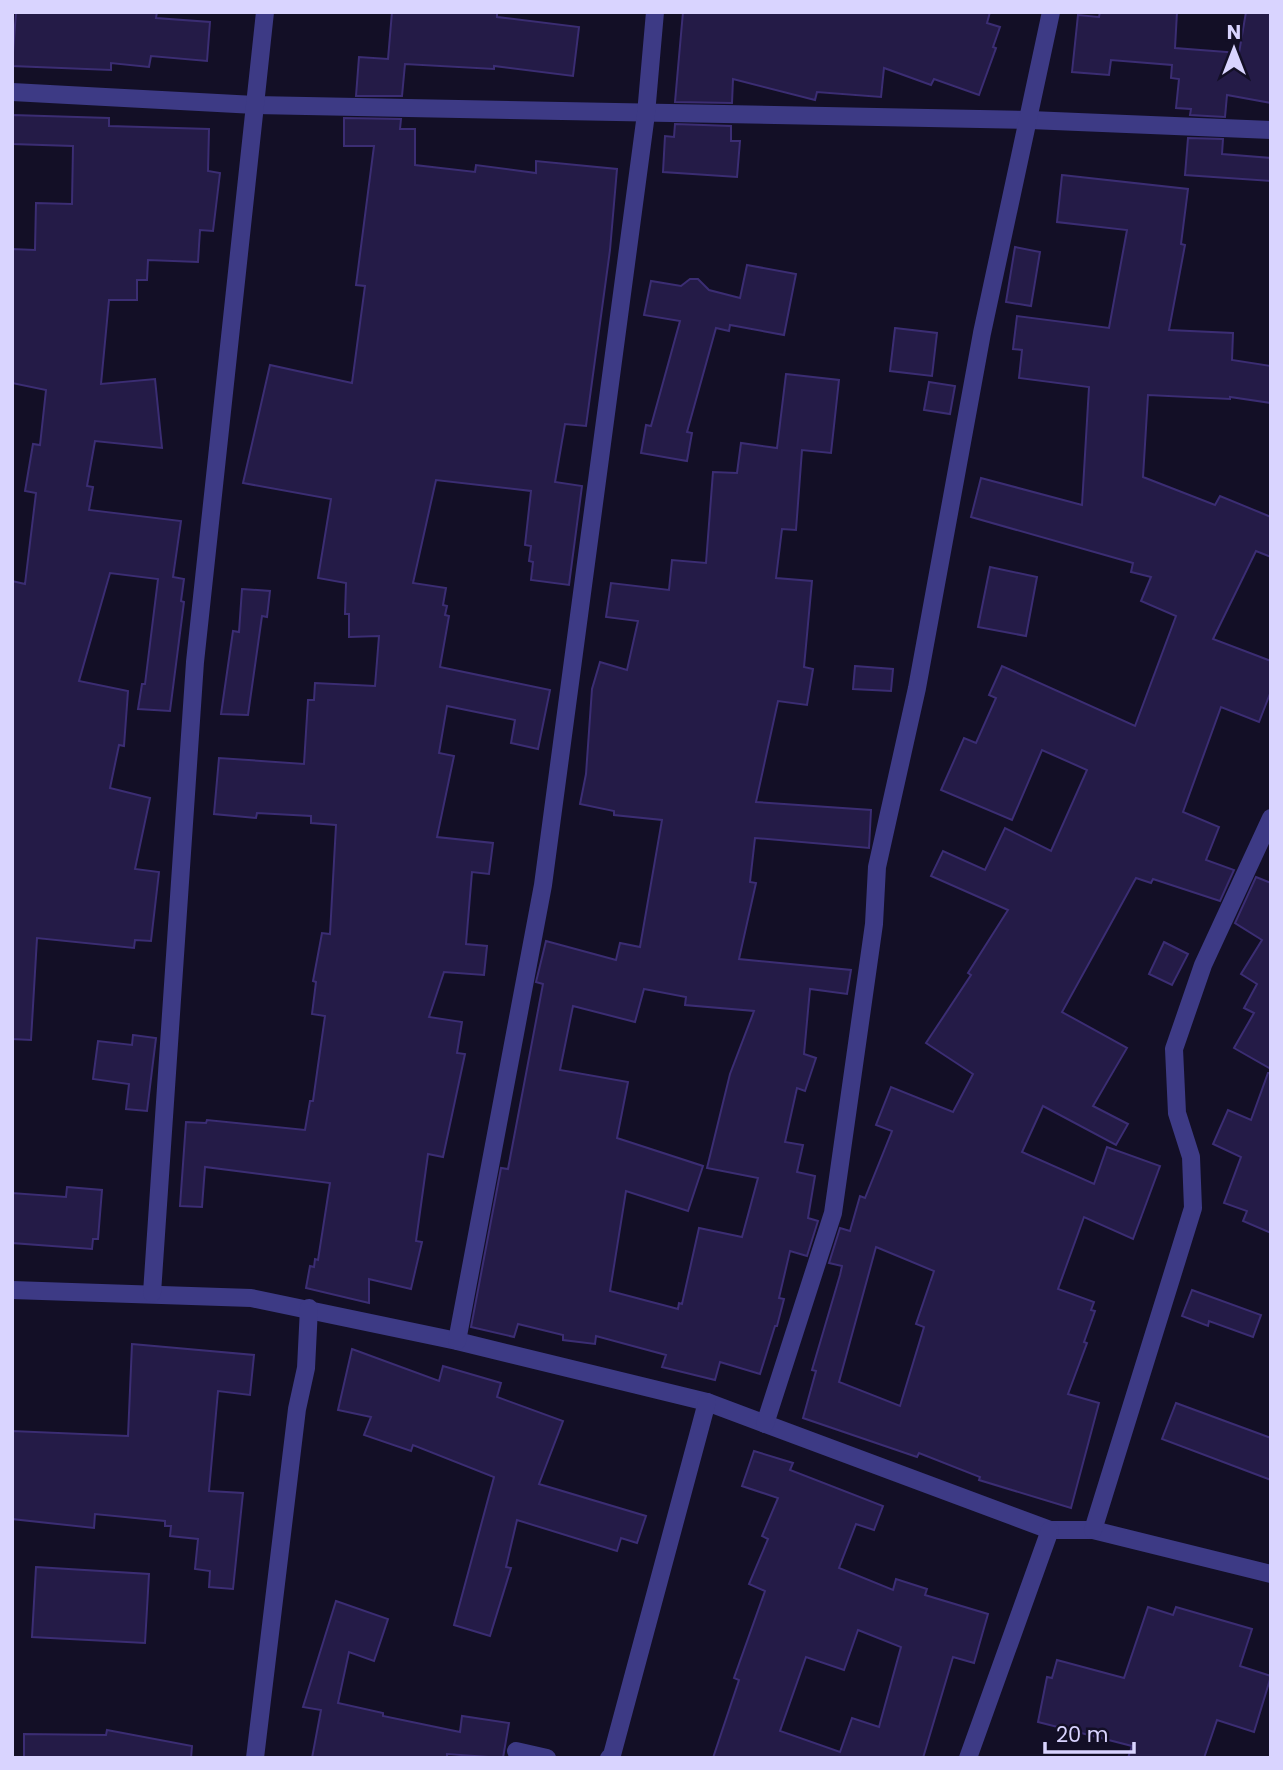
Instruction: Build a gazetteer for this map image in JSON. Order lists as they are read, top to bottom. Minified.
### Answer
{"scale_bar":"20 m","north":"top"}
